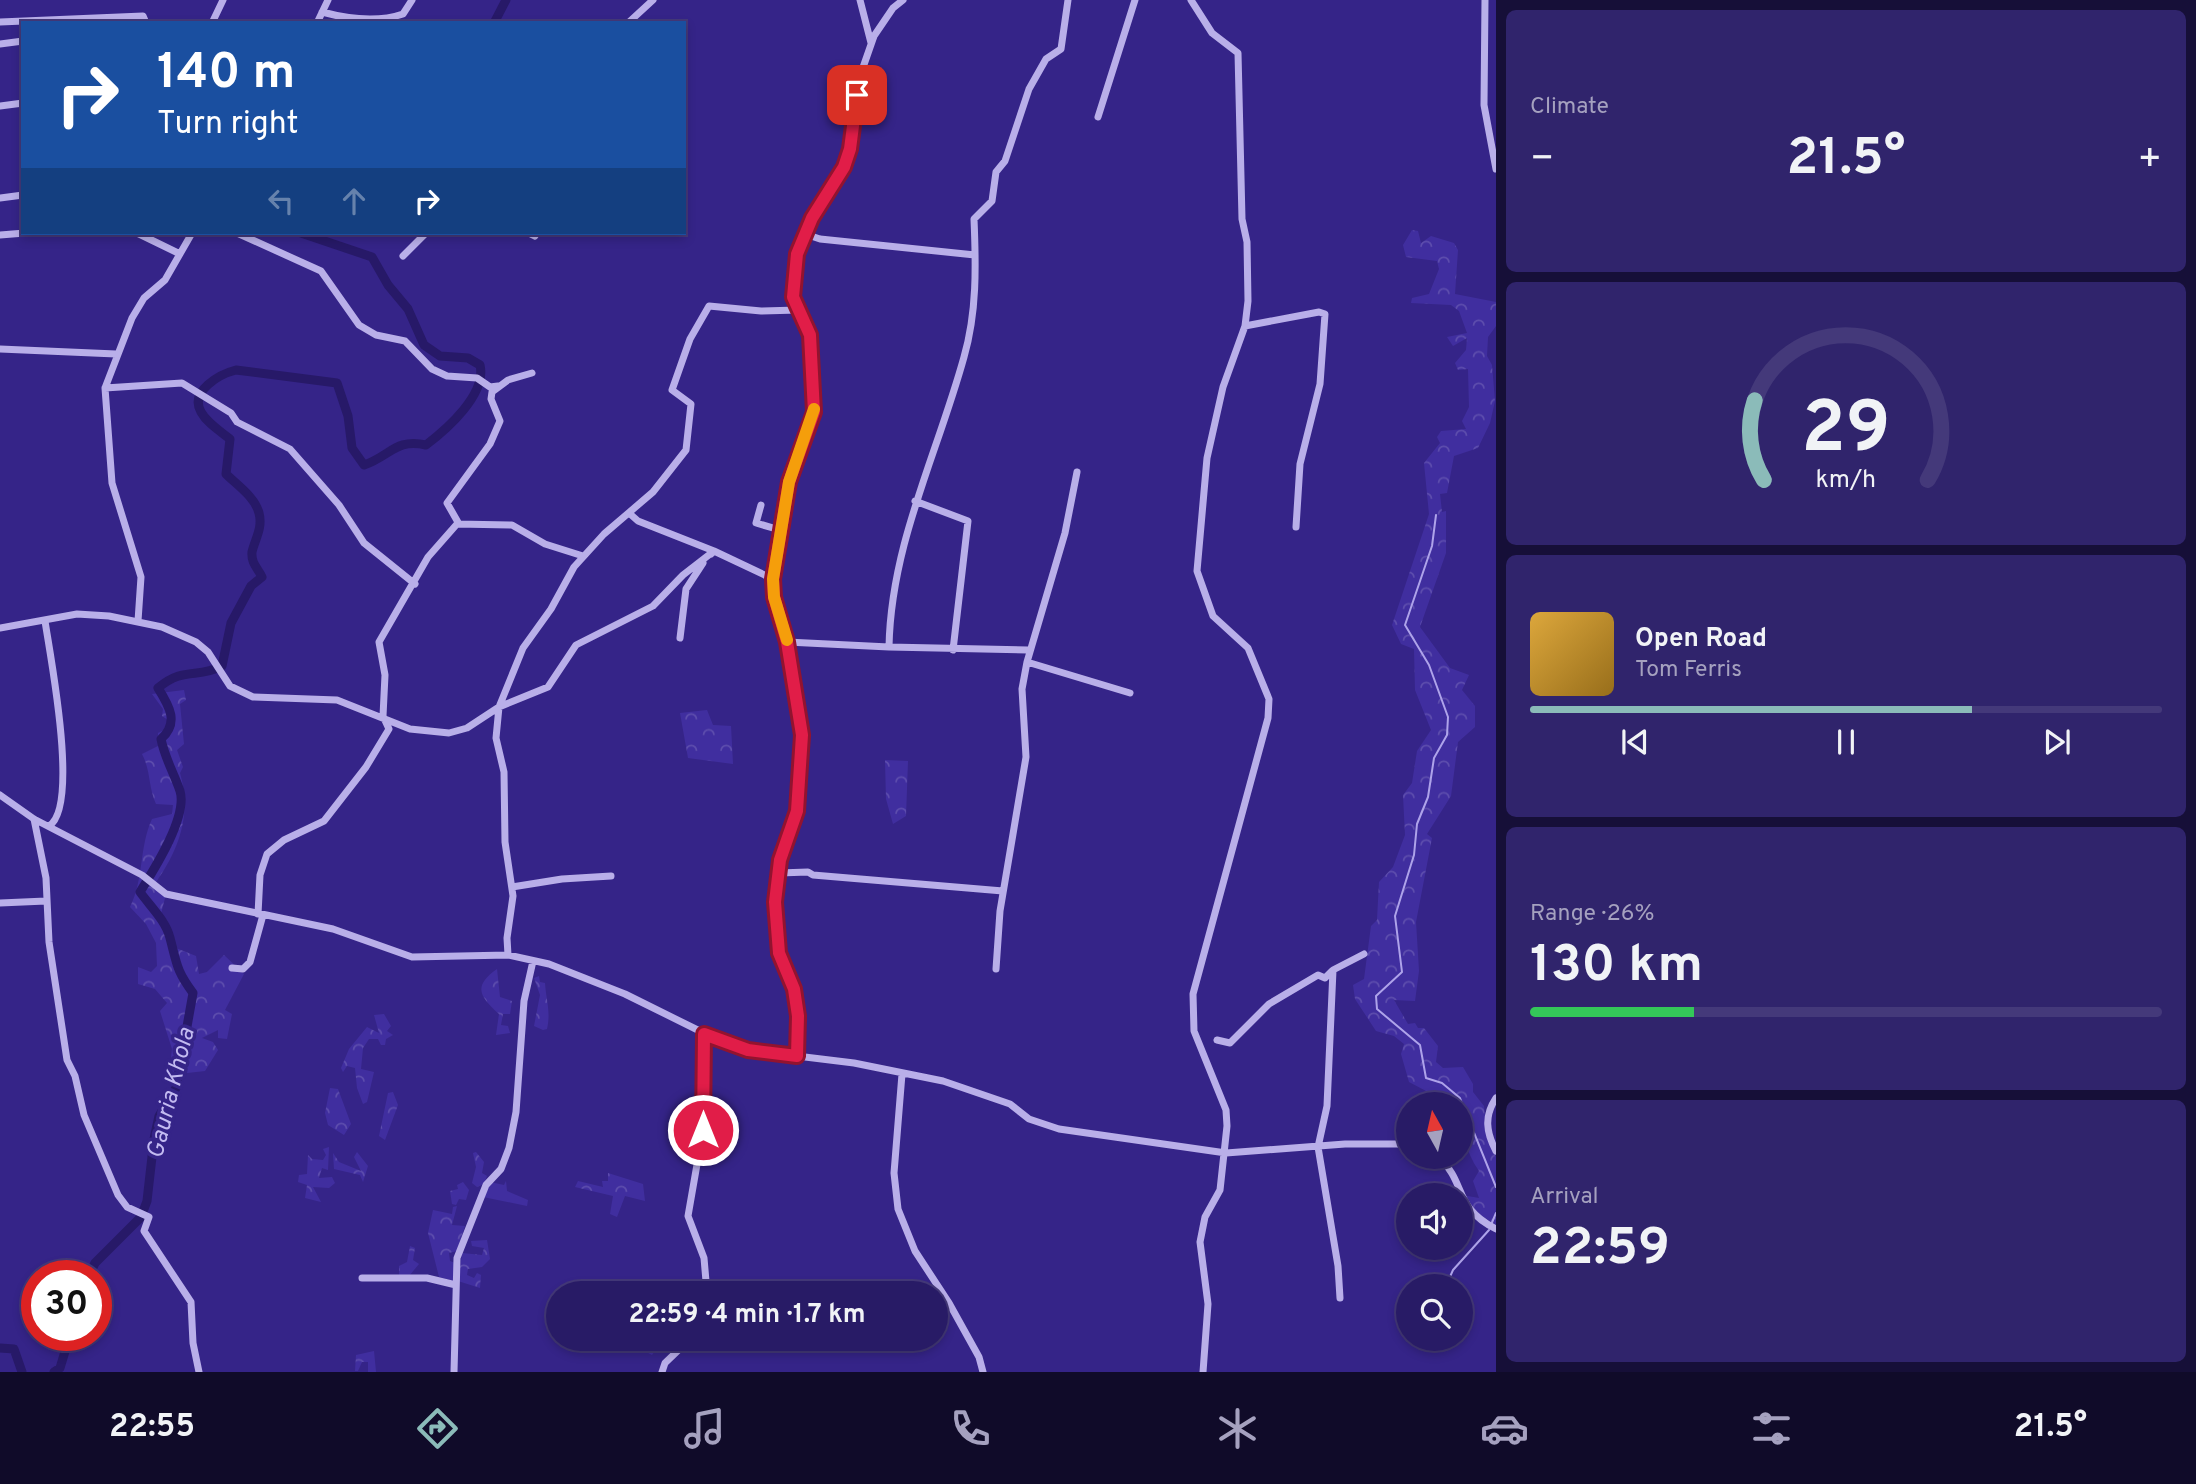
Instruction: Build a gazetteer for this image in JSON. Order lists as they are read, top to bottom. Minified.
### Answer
{"water":["Gauria Khola"],"north":"top","page":{"tile":["Climate",["Range · 26%","130 km"],["Arrival","22:59"]],"turn":["140 m","Turn right"],"heat":["−","21.5°","+"],"song":["Open Road","Tom Ferris"],"limit":"30","trip":"22:59 · 4 min · 1.7 km","tabs":["22:55","21.5°"],"gauge":["29","km/h"]}}
